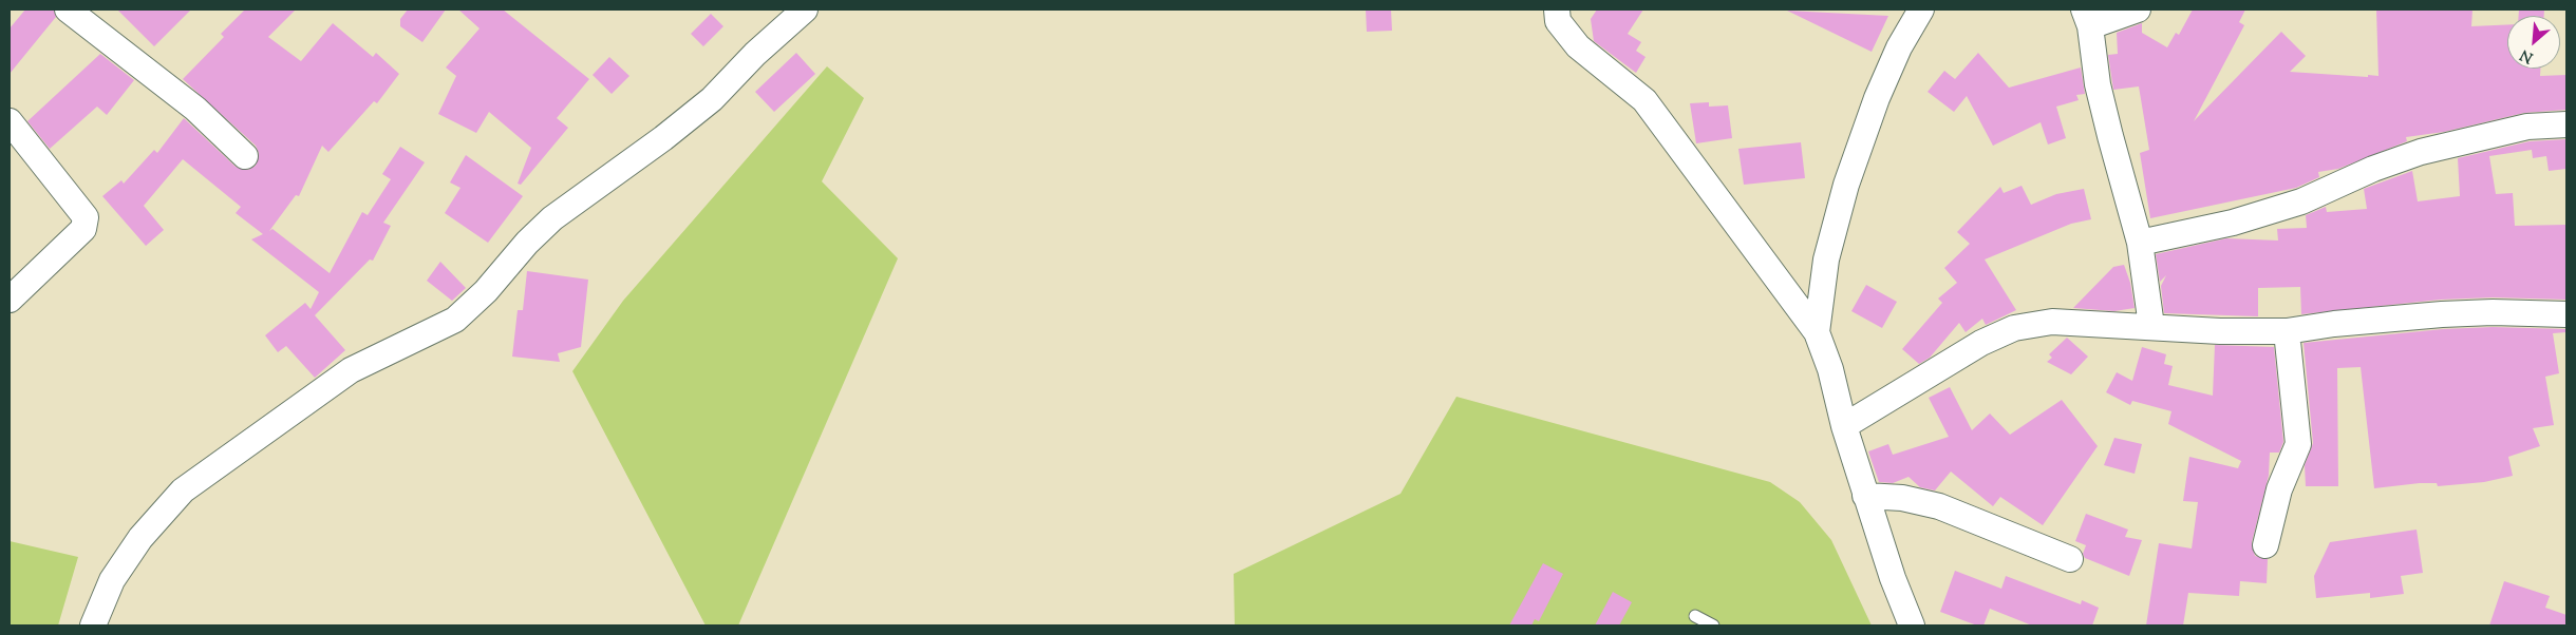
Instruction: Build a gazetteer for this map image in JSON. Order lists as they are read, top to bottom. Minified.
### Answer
{"north":"bottom left"}
